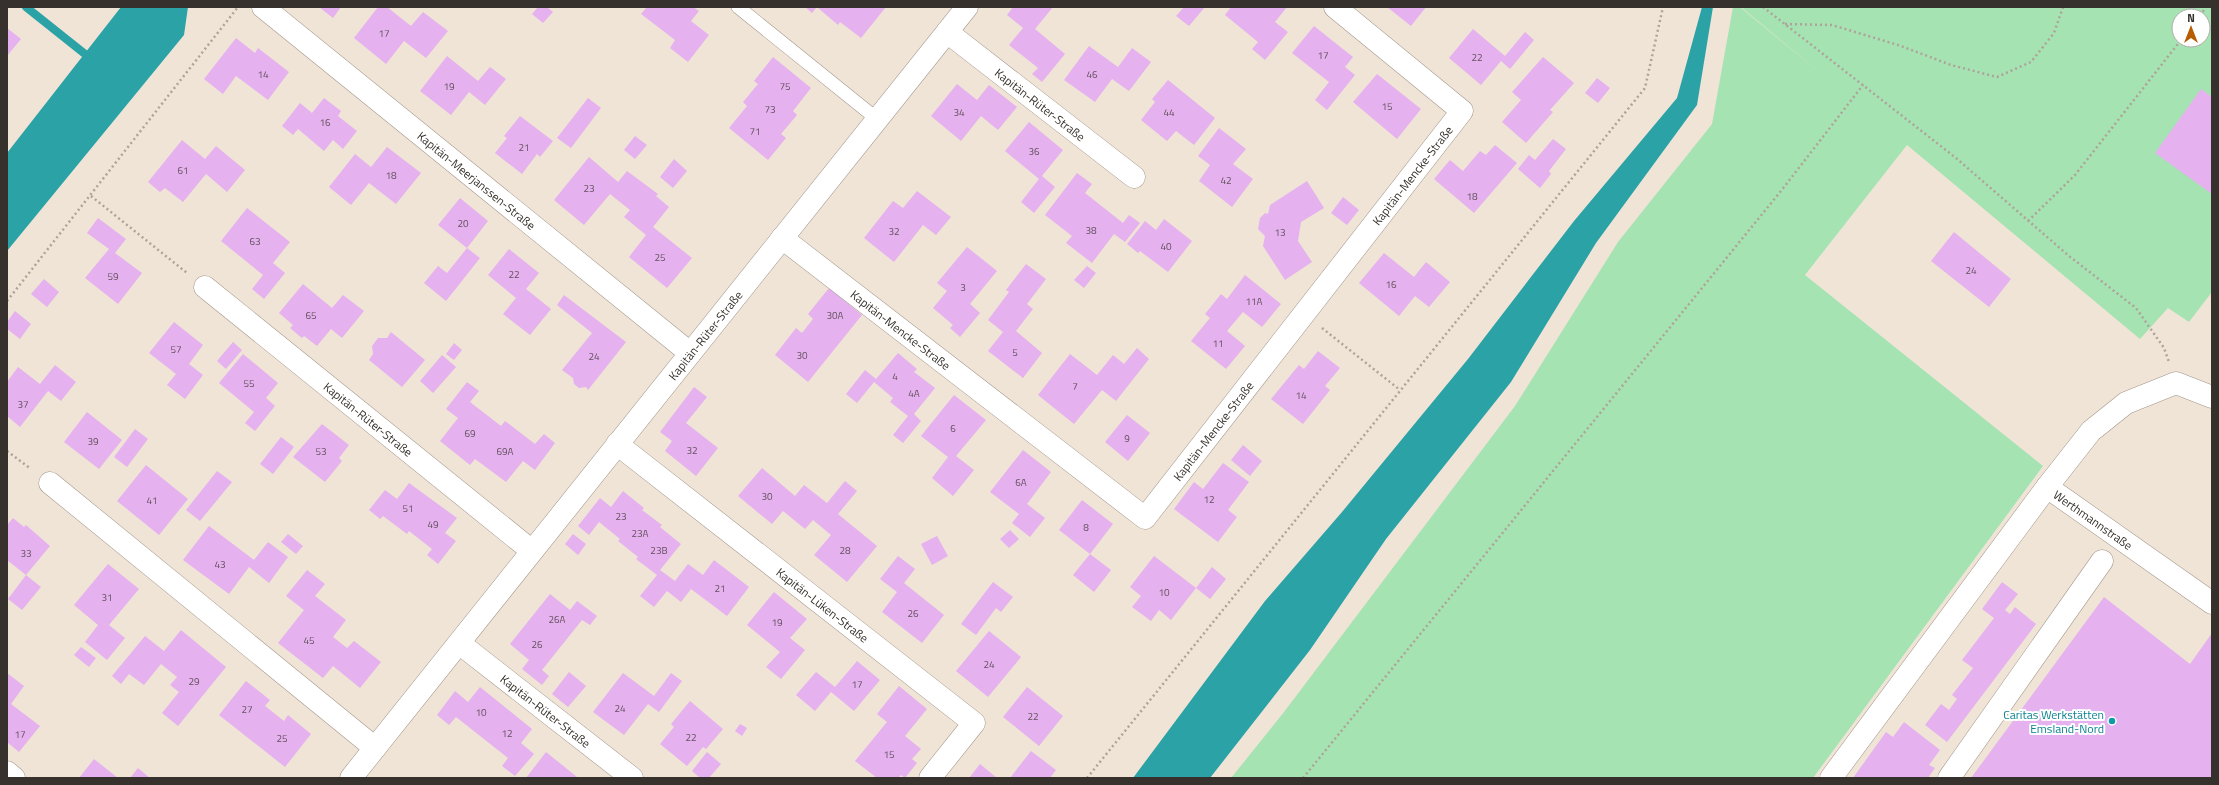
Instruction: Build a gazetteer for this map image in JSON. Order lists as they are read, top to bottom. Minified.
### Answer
{"streets":{"street":["Kapitän-Rüter-Straße","Kapitän-Mencke-Straße","Kapitän-Meerjanssen-Straße","Werthmannstraße","Kapitän-Lüken-Straße"]},"crossings":[["Kapitän-Rüter-Straße","Kapitän-Mencke-Straße"],["Kapitän-Rüter-Straße","Kapitän-Meerjanssen-Straße"],["Kapitän-Rüter-Straße","Kapitän-Lüken-Straße"]],"places":["Caritas Werkstätten Emsland-Nord"],"house_numbers":["17","17","22","14","46","19","75","15","73","34","44","16","71","21","36","61","18","42","23","18","20","38","32","13","63","40","25","24","22","59","16","3","11A","65","30A","11","57","5","30","24","4","55","7","4A","14","37","6","69","9","39","32","53","69A","6A","30","12","41","51","23","49","8","23A","23B","28","33","43","21","10","31","26","26A","19","45","26","24","29","17","24","27","10","22","12","17","22","25","15"],"north":"top"}
